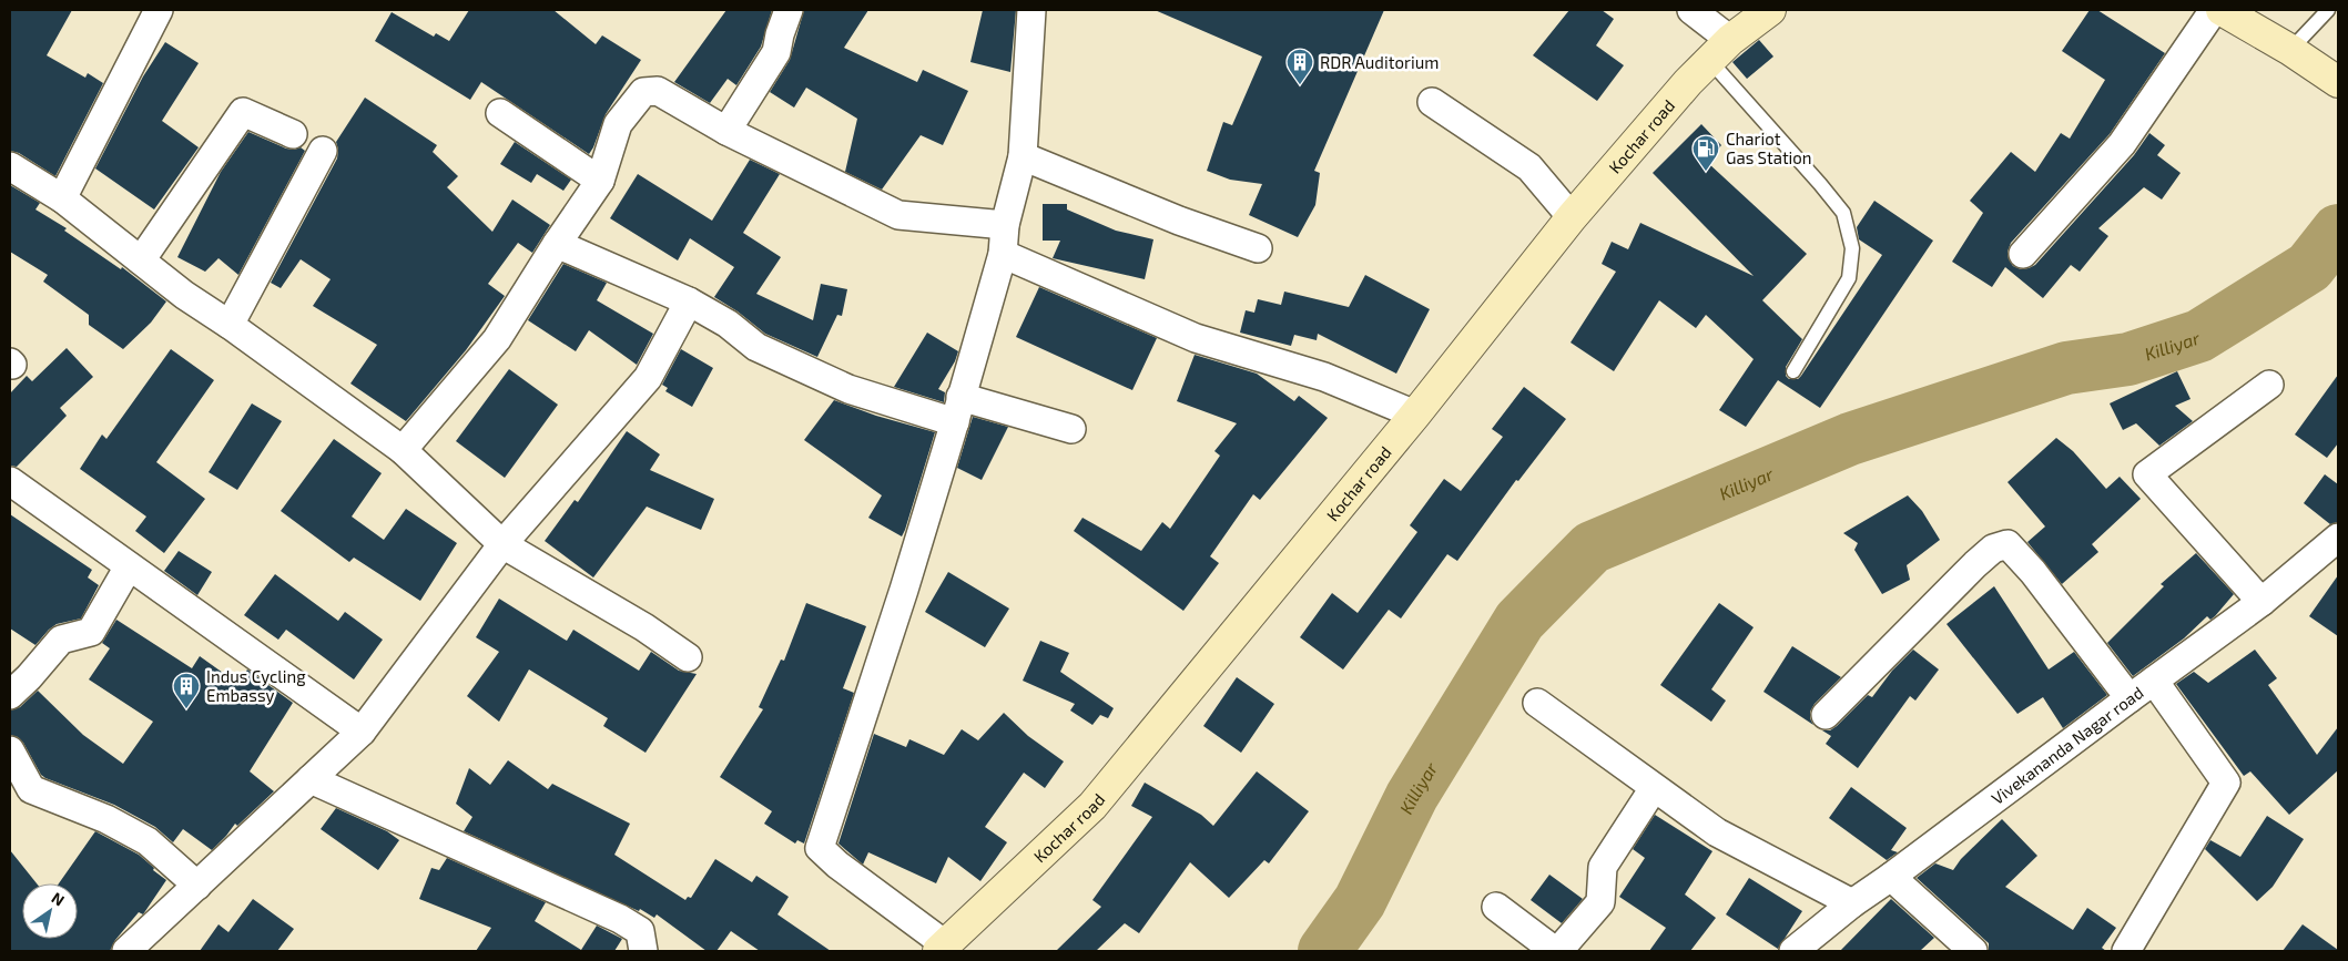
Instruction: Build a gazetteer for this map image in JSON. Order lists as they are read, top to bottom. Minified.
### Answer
{"streets":{"street":["Kochar road","Vivekananda Nagar road"]},"water":["Killiyar"],"places":{"building":["RDR Auditorium","Indus Cycling Embassy"],"fuel station":["Chariot Gas Station"]},"north":"top right"}
